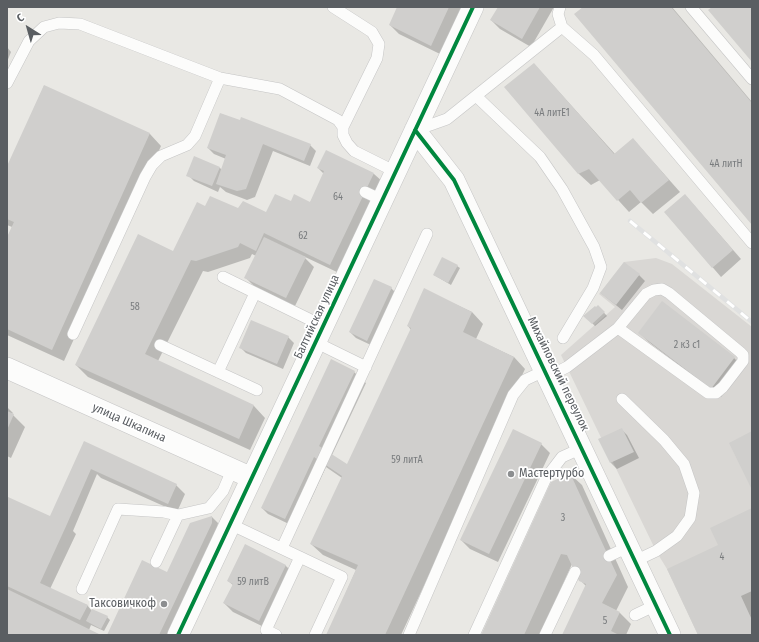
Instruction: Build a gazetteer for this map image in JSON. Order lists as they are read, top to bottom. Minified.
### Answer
{"streets":{"street":["Балтийская улица","Михайловский переулок","улица Шкапина"]},"crossings":[["Балтийская улица","Михайловский переулок"],["Балтийская улица","улица Шкапина"]],"places":["Мастертурбо","Таксовичкоф"],"house_numbers":["4А литЕ1","4А литН","64","62","58","2 к3 с1","59 литА","3","4","59 литВ","5"],"north":"top left"}
